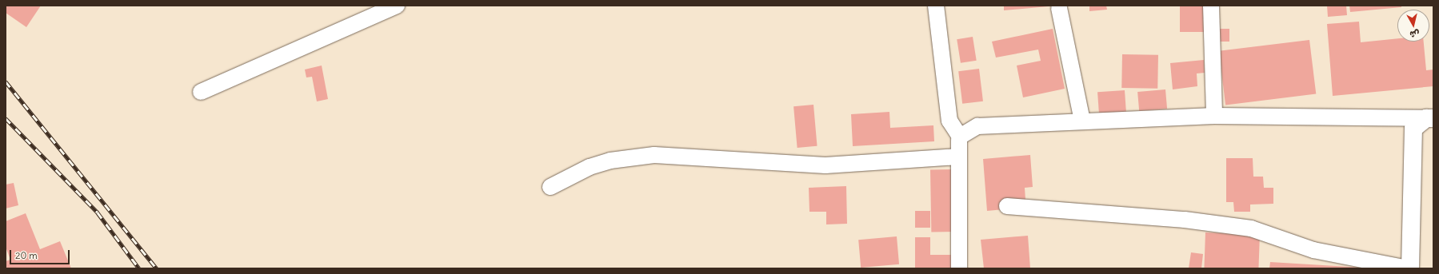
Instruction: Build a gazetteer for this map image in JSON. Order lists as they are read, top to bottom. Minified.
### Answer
{"scale_bar":"20 m","north":"bottom"}
